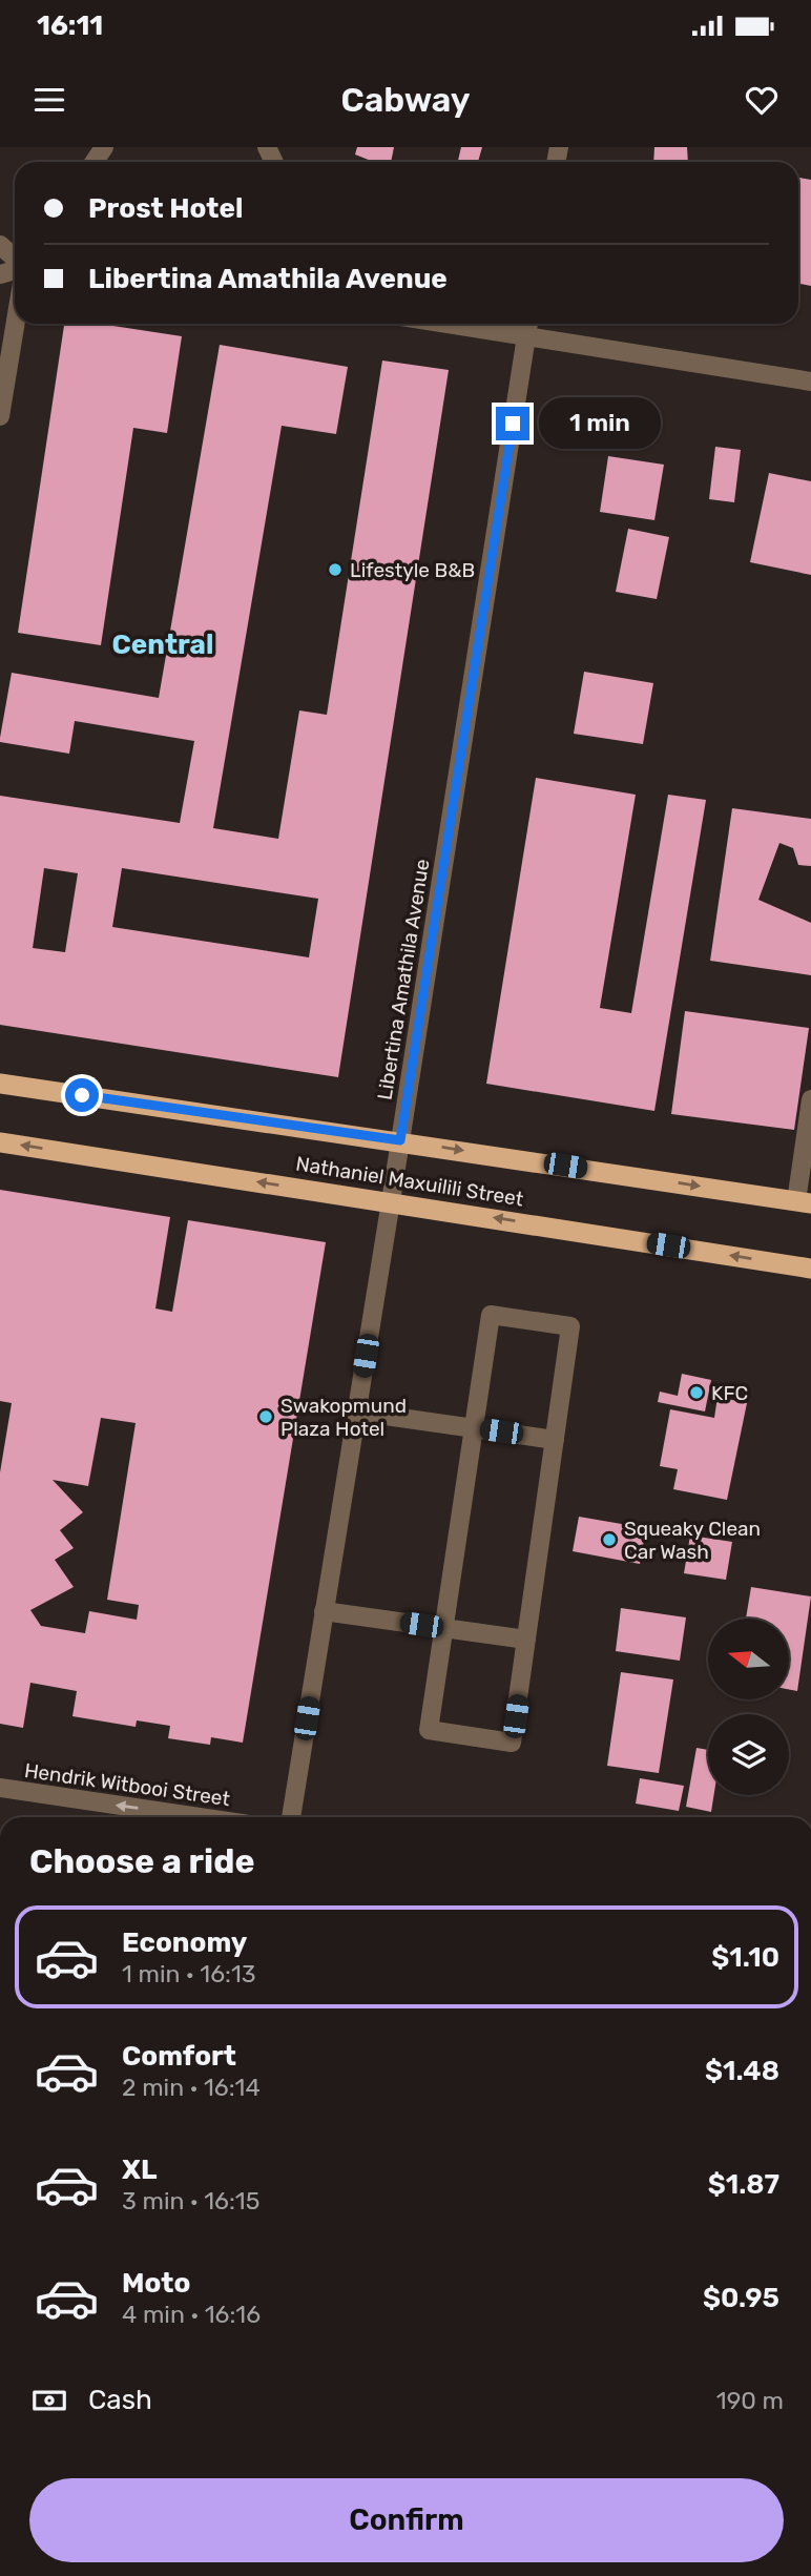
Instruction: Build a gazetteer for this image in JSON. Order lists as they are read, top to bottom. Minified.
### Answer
{"streets":{"highway":["Nathaniel Maxuilili Street"],"street":["Libertina Amathila Avenue","Hendrik Witbooi Street"]},"crossings":[["Libertina Amathila Avenue","Nathaniel Maxuilili Street"]],"one_way":["Hendrik Witbooi Street"],"districts":["Central"],"places":["Lifestyle B&B","KFC","Swakopmund Plaza Hotel","Squeaky Clean Car Wash"],"north":"left","page":{"status":"16:11","header":"Cabway","banner":["Prost Hotel","Libertina Amathila Avenue"],"bubble":"1 min","heading":"Choose a ride","list":[{"name":"Economy","note":"1 min · 16:13","value":"$1.10"},{"name":"Comfort","note":"2 min · 16:14","value":"$1.48"},{"name":"XL","note":"3 min · 16:15","value":"$1.87"},{"name":"Moto","note":"4 min · 16:16","value":"$0.95"}],"pay":["Cash","190 m"],"buttons":"Confirm"}}
